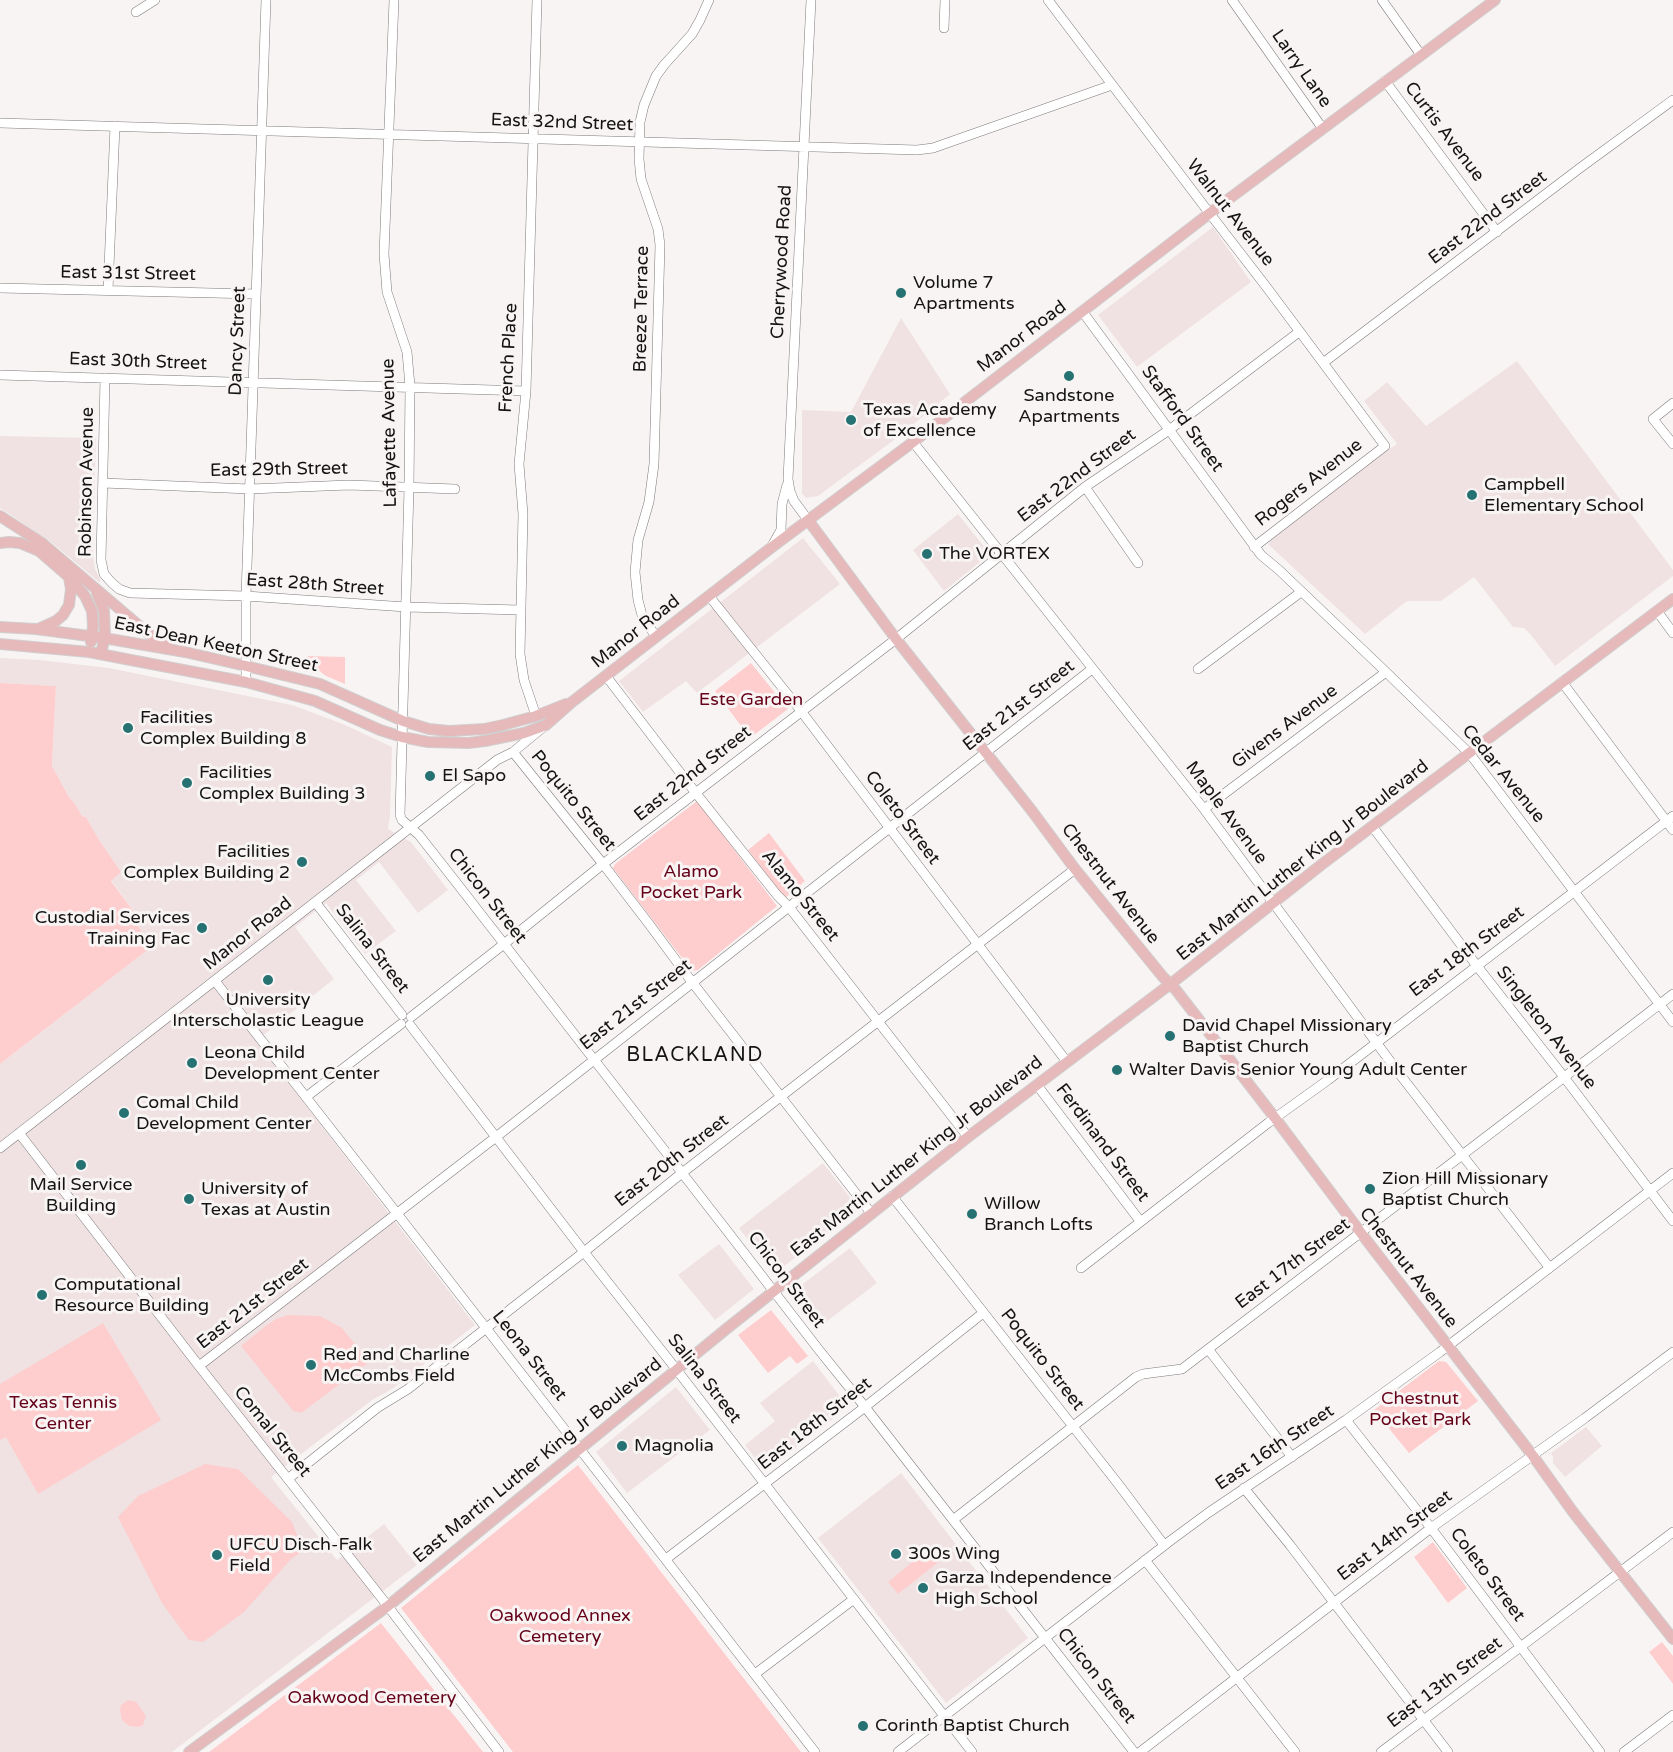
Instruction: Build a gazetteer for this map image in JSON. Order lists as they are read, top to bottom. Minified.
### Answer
{"streets":{"main road":["Manor Road","East Dean Keeton Street","East Martin Luther King Jr Boulevard","Chestnut Avenue"],"street":["Larry Lane","East 32nd Street","Curtis Avenue","Walnut Avenue","East 22nd Street","Cherrywood Road","East 31st Street","Breeze Terrace","Dancy Street","French Place","East 30th Street","Stafford Street","Lafayette Avenue","East 29th Street","Robinson Avenue","Rogers Avenue","East 28th Street","East 21st Street","Givens Avenue","Cedar Avenue","Poquito Street","Maple Avenue","Coleto Street","Chicon Street","Alamo Street","Salina Street","East 18th Street","Singleton Avenue","Ferdinand Street","East 20th Street","East 17th Street","Leona Street","Comal Street","East 16th Street","East 14th Street","East 13th Street"]},"crossings":[["Larry Lane","Manor Road"],["East 32nd Street","Walnut Avenue"],["East 32nd Street","Cherrywood Road"],["East 32nd Street","Breeze Terrace"],["East 32nd Street","Dancy Street"],["East 32nd Street","French Place"],["East 32nd Street","Lafayette Avenue"],["Curtis Avenue","East 22nd Street"],["Curtis Avenue","Manor Road"],["Walnut Avenue","East 22nd Street"],["Walnut Avenue","Manor Road"],["Walnut Avenue","Rogers Avenue"],["East 22nd Street","Stafford Street"],["East 22nd Street","Poquito Street"],["East 22nd Street","Maple Avenue"],["East 22nd Street","Coleto Street"],["East 22nd Street","Chestnut Avenue"],["East 22nd Street","Chicon Street"],["East 22nd Street","Alamo Street"],["East 22nd Street","Salina Street"],["East 22nd Street","Leona Street"],["Cherrywood Road","Manor Road"],["Cherrywood Road","Chestnut Avenue"],["East 31st Street","Dancy Street"],["Breeze Terrace","Manor Road"],["Manor Road","Stafford Street"],["Manor Road","Lafayette Avenue"],["Manor Road","East Dean Keeton Street"],["Manor Road","Poquito Street"],["Manor Road","Maple Avenue"],["Manor Road","Coleto Street"],["Manor Road","Chestnut Avenue"],["Manor Road","Chicon Street"],["Manor Road","Alamo Street"],["Manor Road","Salina Street"],["Manor Road","Leona Street"],["Manor Road","Comal Street"],["Dancy Street","East 30th Street"],["Dancy Street","East 29th Street"],["Dancy Street","East 28th Street"],["Dancy Street","East Dean Keeton Street"],["French Place","East 30th Street"],["French Place","East 28th Street"],["French Place","East Dean Keeton Street"],["East 30th Street","Lafayette Avenue"],["East 30th Street","Robinson Avenue"],["Stafford Street","Rogers Avenue"],["Stafford Street","Cedar Avenue"],["Lafayette Avenue","East 29th Street"],["Lafayette Avenue","East 28th Street"],["Lafayette Avenue","East Dean Keeton Street"],["Lafayette Avenue","Chicon Street"],["East 29th Street","Robinson Avenue"],["Robinson Avenue","East 28th Street"],["Rogers Avenue","Cedar Avenue"],["East 21st Street","Poquito Street"],["East 21st Street","Maple Avenue"],["East 21st Street","Coleto Street"],["East 21st Street","Chestnut Avenue"],["East 21st Street","Chicon Street"],["East 21st Street","Alamo Street"],["East 21st Street","Salina Street"],["East 21st Street","Leona Street"],["East 21st Street","Comal Street"],["Givens Avenue","Cedar Avenue"],["Givens Avenue","Maple Avenue"],["Cedar Avenue","East Martin Luther King Jr Boulevard"],["Cedar Avenue","East 18th Street"],["Cedar Avenue","East 17th Street"],["Poquito Street","East Martin Luther King Jr Boulevard"],["Poquito Street","East 18th Street"],["Poquito Street","East 20th Street"],["Poquito Street","East 17th Street"],["Poquito Street","East 16th Street"],["Maple Avenue","East Martin Luther King Jr Boulevard"],["Maple Avenue","East 18th Street"],["Maple Avenue","East 17th Street"],["Maple Avenue","East 16th Street"],["Coleto Street","East Martin Luther King Jr Boulevard"],["Coleto Street","East 20th Street"],["Coleto Street","East 16th Street"],["Coleto Street","East 14th Street"],["Coleto Street","East 13th Street"],["East Martin Luther King Jr Boulevard","Chestnut Avenue"],["East Martin Luther King Jr Boulevard","Chicon Street"],["East Martin Luther King Jr Boulevard","Alamo Street"],["East Martin Luther King Jr Boulevard","Salina Street"],["East Martin Luther King Jr Boulevard","Singleton Avenue"],["East Martin Luther King Jr Boulevard","Ferdinand Street"],["East Martin Luther King Jr Boulevard","Leona Street"],["East Martin Luther King Jr Boulevard","Comal Street"],["Chestnut Avenue","East 18th Street"],["Chestnut Avenue","East 20th Street"],["Chestnut Avenue","East 17th Street"],["Chestnut Avenue","East 16th Street"],["Chestnut Avenue","East 14th Street"],["Chestnut Avenue","East 13th Street"],["Chicon Street","East 18th Street"],["Chicon Street","East 20th Street"],["Chicon Street","East 17th Street"],["Chicon Street","East 16th Street"],["Alamo Street","East 20th Street"],["Salina Street","East 18th Street"],["Salina Street","East 20th Street"],["Salina Street","East 16th Street"],["East 18th Street","Singleton Avenue"],["East 18th Street","Ferdinand Street"],["East 18th Street","Leona Street"],["Singleton Avenue","East 17th Street"],["Singleton Avenue","East 16th Street"],["East 20th Street","Leona Street"],["East 20th Street","Comal Street"]],"districts":["BLACKLAND"],"parks":["Este Garden","Alamo Pocket Park","Chestnut Pocket Park","Texas Tennis Center","Oakwood Annex Cemetery","Oakwood Cemetery"],"places":["Volume 7 Apartments","Sandstone Apartments","Texas Academy of Excellence","Campbell Elementary School","The VORTEX","Facilities Complex Building 8","El Sapo","Facilities Complex Building 3","Facilities Complex Building 2","Custodial Services Training Fac","University Interscholastic League","David Chapel Missionary Baptist Church","Leona Child Development Center","Walter Davis Senior Young Adult Center","Comal Child Development Center","Mail Service Building","Zion Hill Missionary Baptist Church","University of Texas at Austin","Willow Branch Lofts","Computational Resource Building","Red and Charline McCombs Field","Magnolia","300s Wing","UFCU Disch-Falk Field","Garza Independence High School","Corinth Baptist Church"]}
